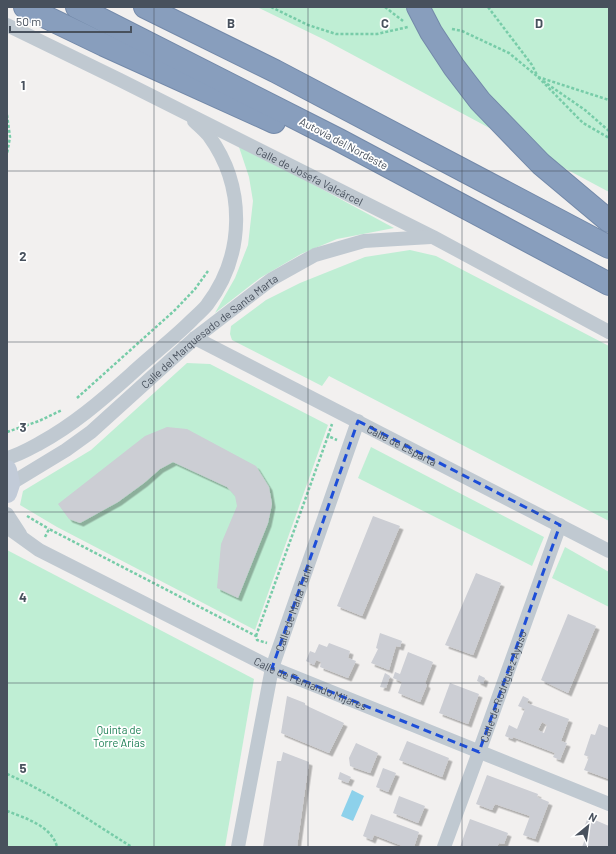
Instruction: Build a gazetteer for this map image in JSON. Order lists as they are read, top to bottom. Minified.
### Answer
{"streets":{"highway":["Autovía del Nordeste"],"street":["Calle de Josefa Valcárcel","Calle del Marquesado de Santa Marta","Calle de Esparta","Calle de María Tarín","Calle de Fernando Mijares","Calle de Rodríguez Ayuso"]},"crossings":[["Calle de Josefa Valcárcel","Calle del Marquesado de Santa Marta"],["Calle del Marquesado de Santa Marta","Calle de Esparta"],["Calle de Esparta","Calle de María Tarín"],["Calle de Esparta","Calle de Rodríguez Ayuso"],["Calle de María Tarín","Calle de Fernando Mijares"],["Calle de Fernando Mijares","Calle de Rodríguez Ayuso"]],"parks":["Quinta de Torre Arias"],"scale_bar":"50 m","north":"top right","grid":{"columns":["B","C","D"],"rows":["1","2","3","4","5"]}}
